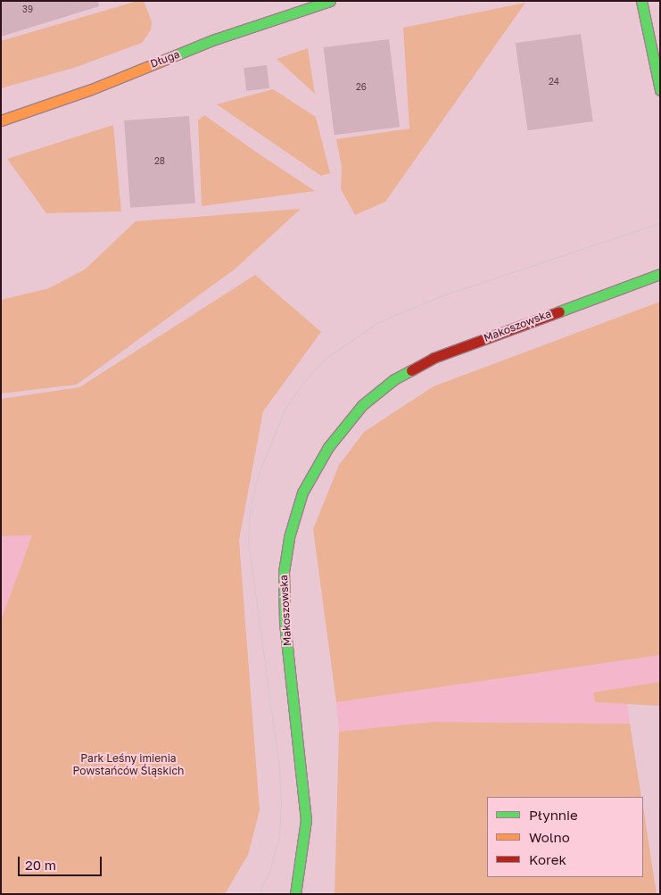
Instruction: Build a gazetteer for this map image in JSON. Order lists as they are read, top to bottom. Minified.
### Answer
{"streets":{"main road":["Długa","Makoszowska"]},"parks":["Park Leśny imienia Powstańców Śląskich"],"house_numbers":["39","24","26","28"],"legend":["Płynnie","Wolno","Korek"],"scale_bar":"20 m"}
